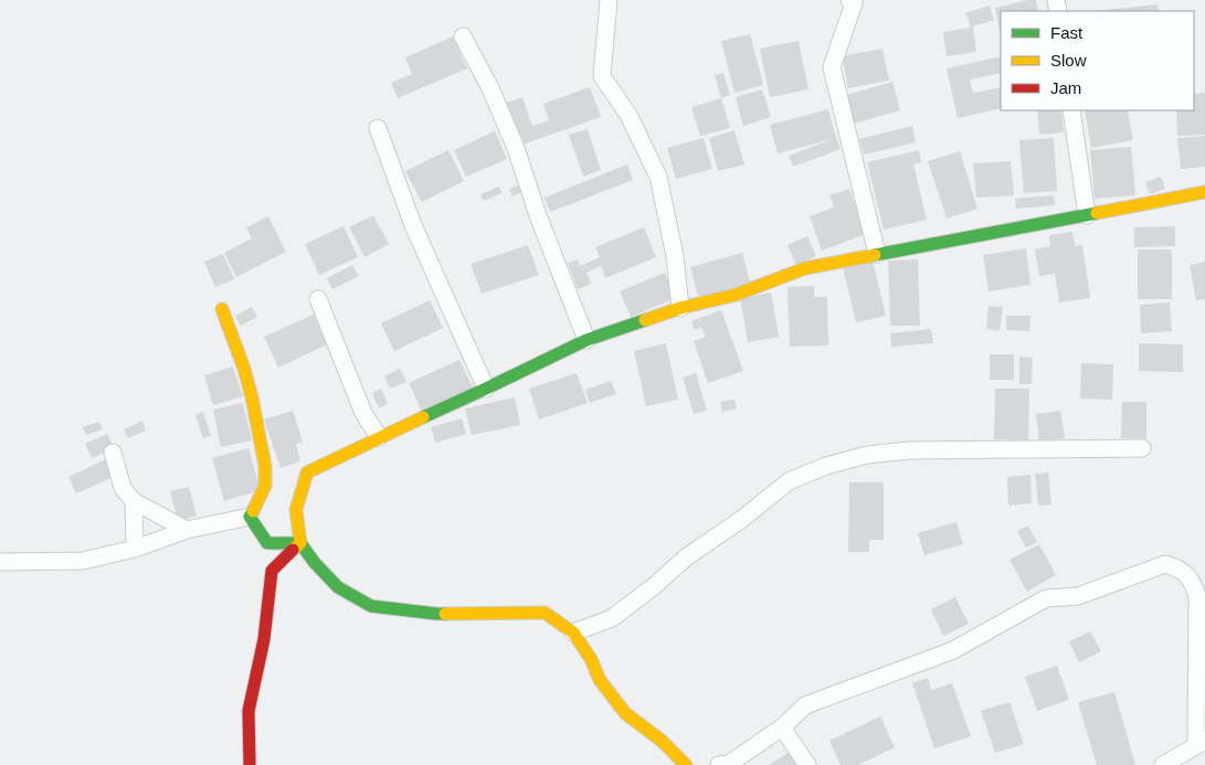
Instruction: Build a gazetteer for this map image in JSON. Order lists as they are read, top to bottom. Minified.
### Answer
{"legend":["Fast","Slow","Jam"]}
